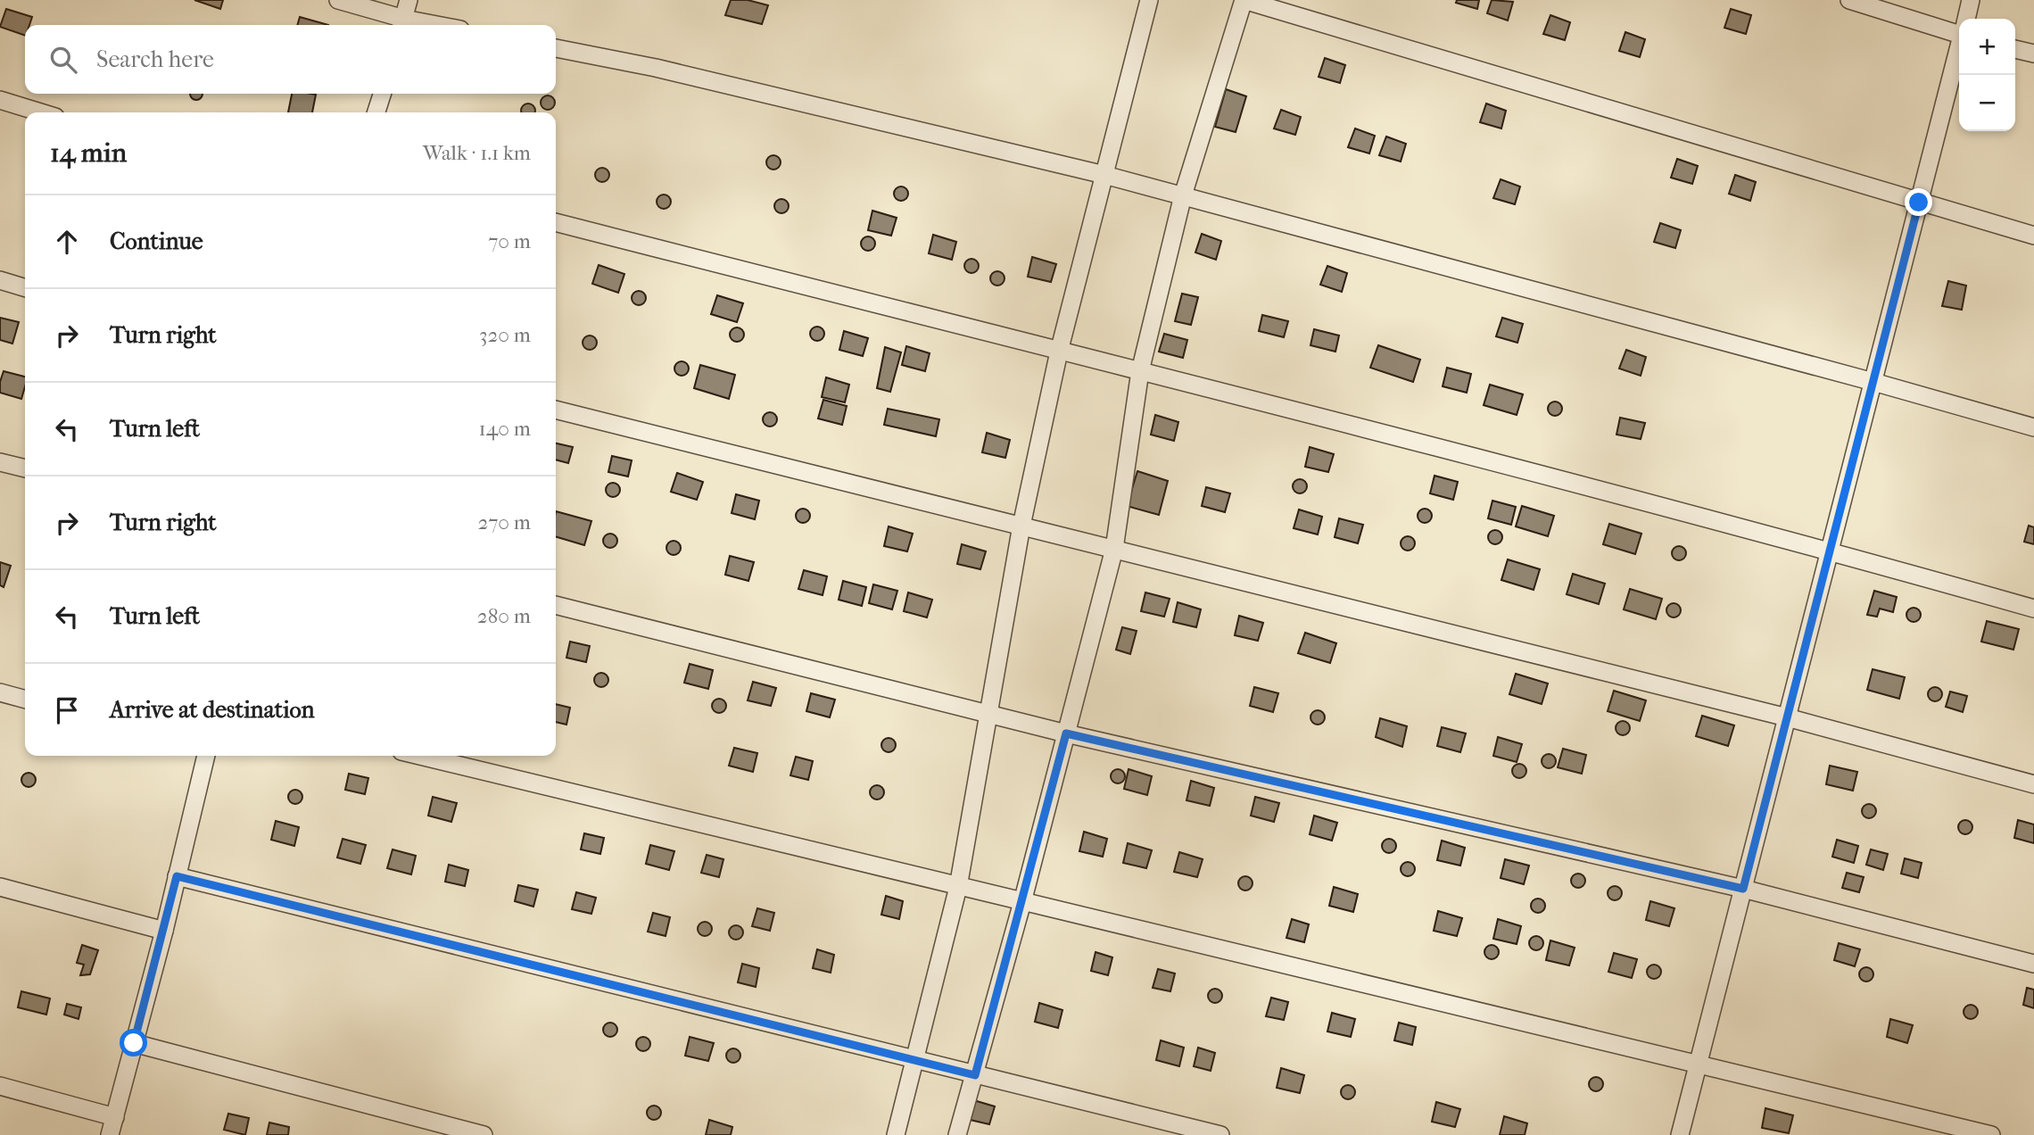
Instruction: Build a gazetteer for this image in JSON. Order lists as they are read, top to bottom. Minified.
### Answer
{"page":{"map_buttons":["+","−"],"search":"Search here","heading":["14 min","Walk · 1.1 km"],"list":[["Continue","70 m"],["Turn right","320 m"],["Turn left","140 m"],["Turn right","270 m"],["Turn left","280 m"],"Arrive at destination"]}}
